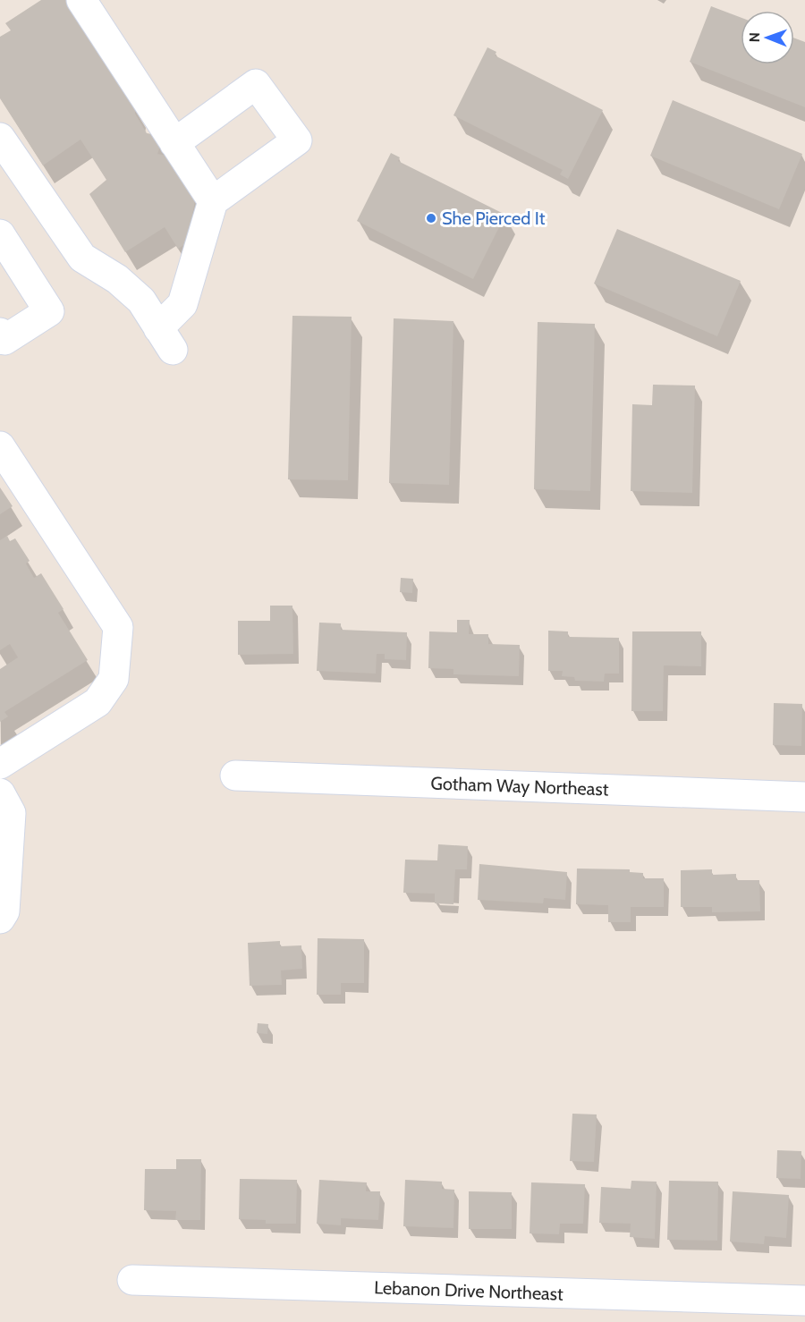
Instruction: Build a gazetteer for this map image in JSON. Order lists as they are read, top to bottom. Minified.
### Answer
{"streets":{"street":["Gotham Way Northeast","Lebanon Drive Northeast"]},"places":["She Pierced It"],"north":"left"}
